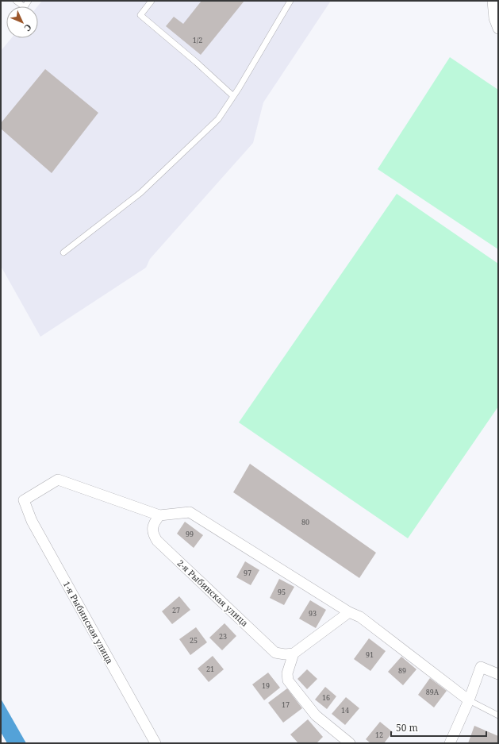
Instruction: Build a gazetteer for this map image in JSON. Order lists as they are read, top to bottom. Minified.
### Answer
{"streets":{"street":["2-я Рыбинская улица","1-я Рыбинская улица"]},"crossings":[["2-я Рыбинская улица","1-я Рыбинская улица"]],"house_numbers":["1/2","80","99","97","95","27","93","23","25","91","21","89","19","89А","16","17","14","12"],"scale_bar":"50 m","north":"bottom right"}
